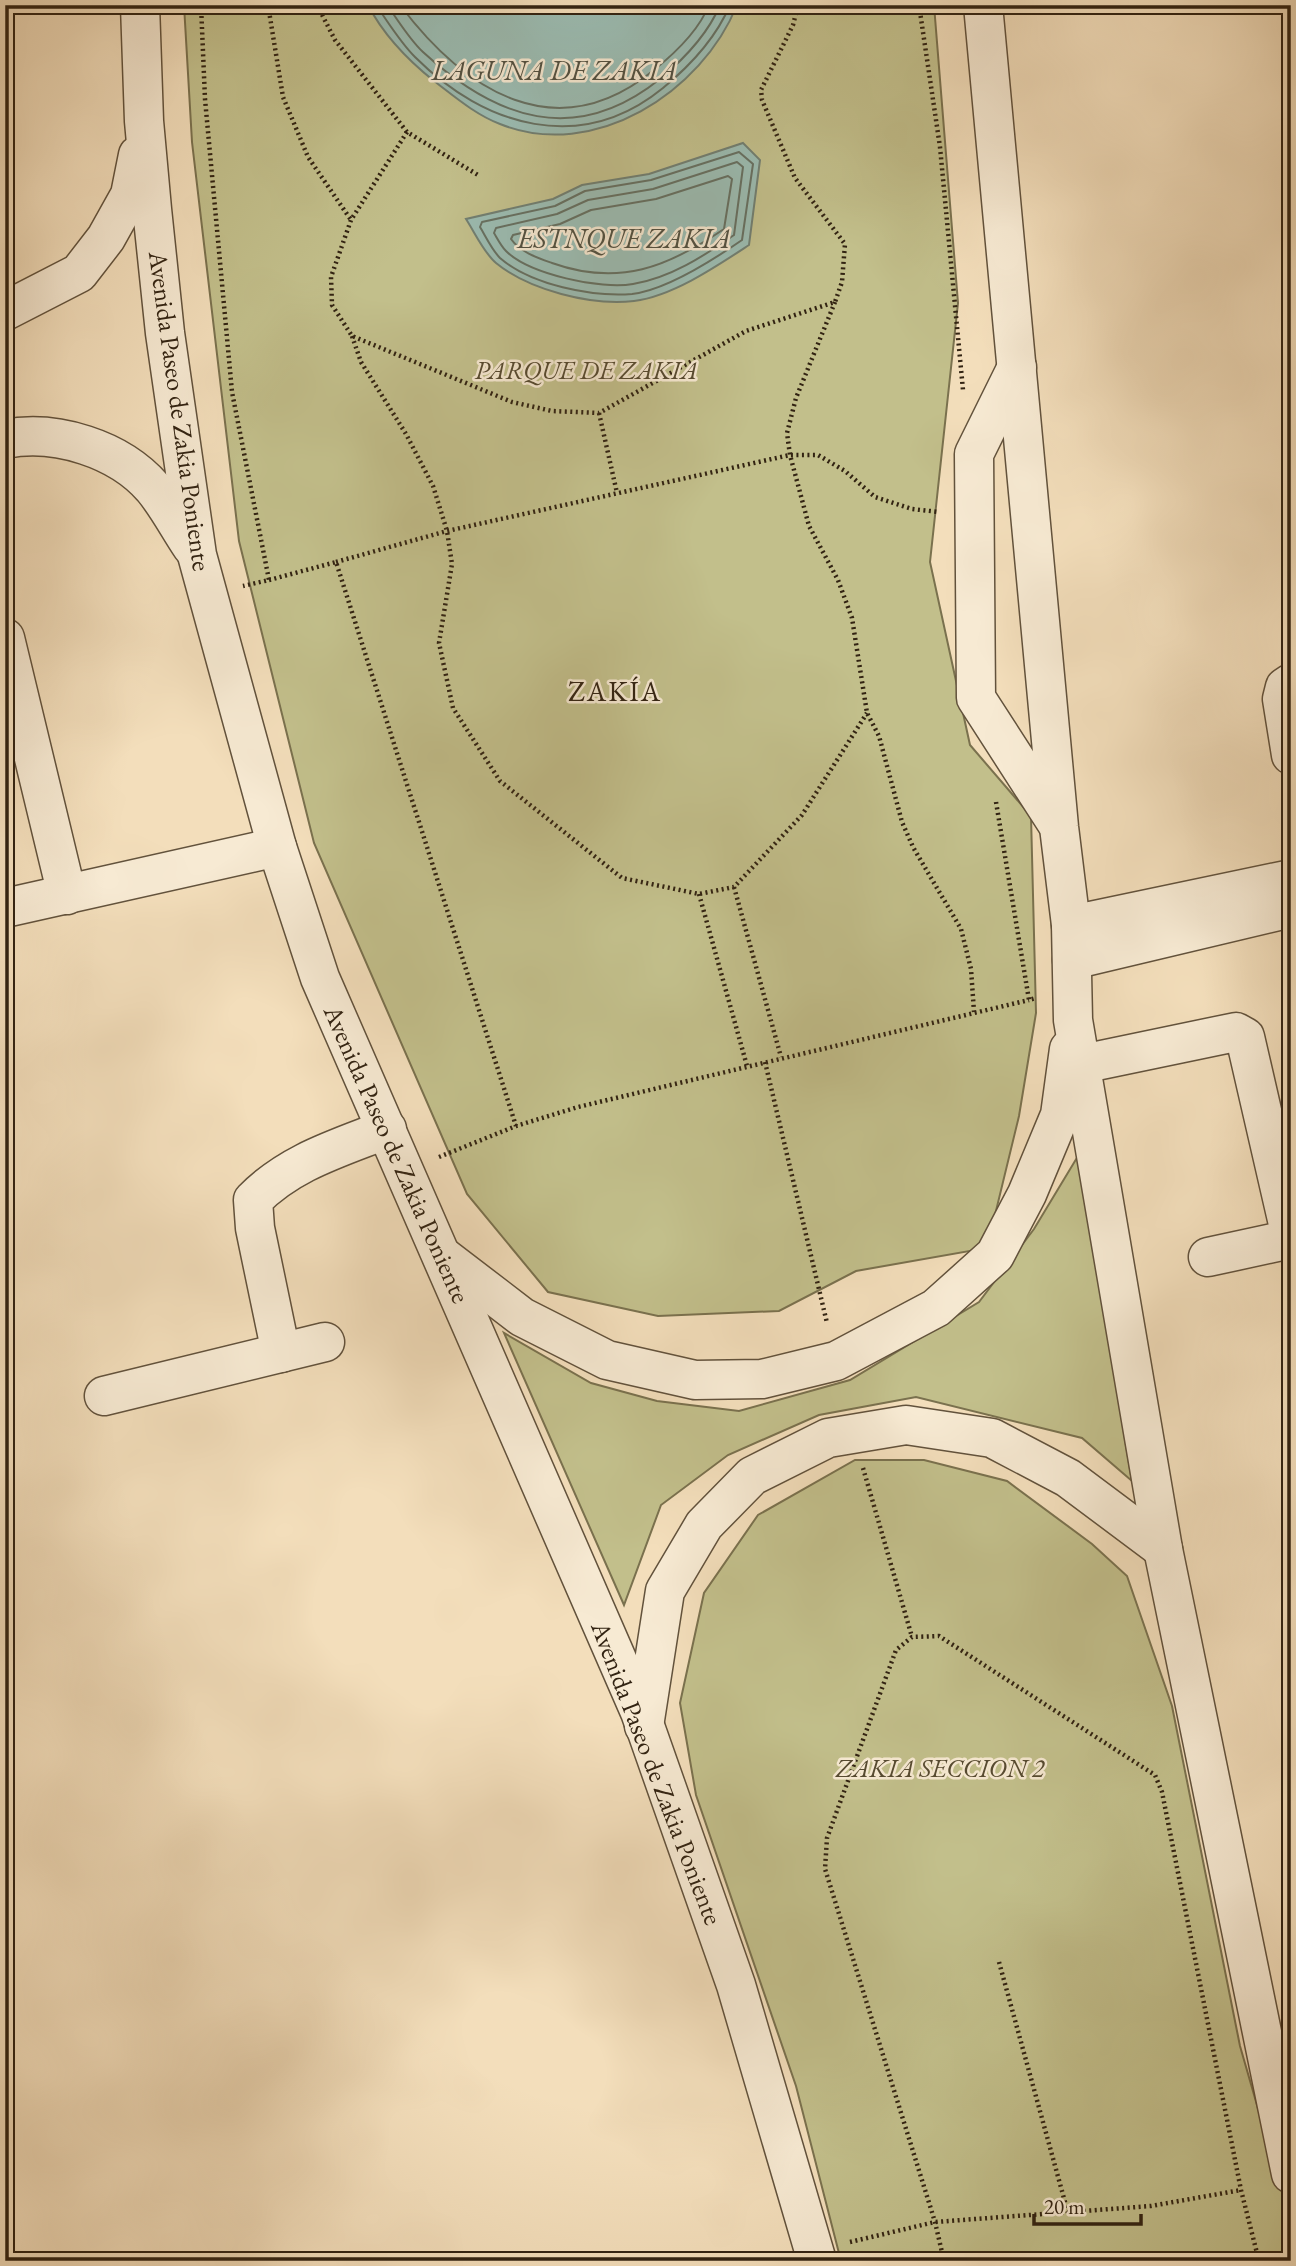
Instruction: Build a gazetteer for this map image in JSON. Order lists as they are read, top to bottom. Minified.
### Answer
{"streets":{"street":["Avenida Paseo de Zakia Poniente"]},"districts":["ZAKÍA"],"water":["LAGUNA DE ZAKIA","ESTNQUE ZAKIA"],"parks":["PARQUE DE ZAKIA","ZAKIA SECCION 2"],"scale_bar":"20 m"}
